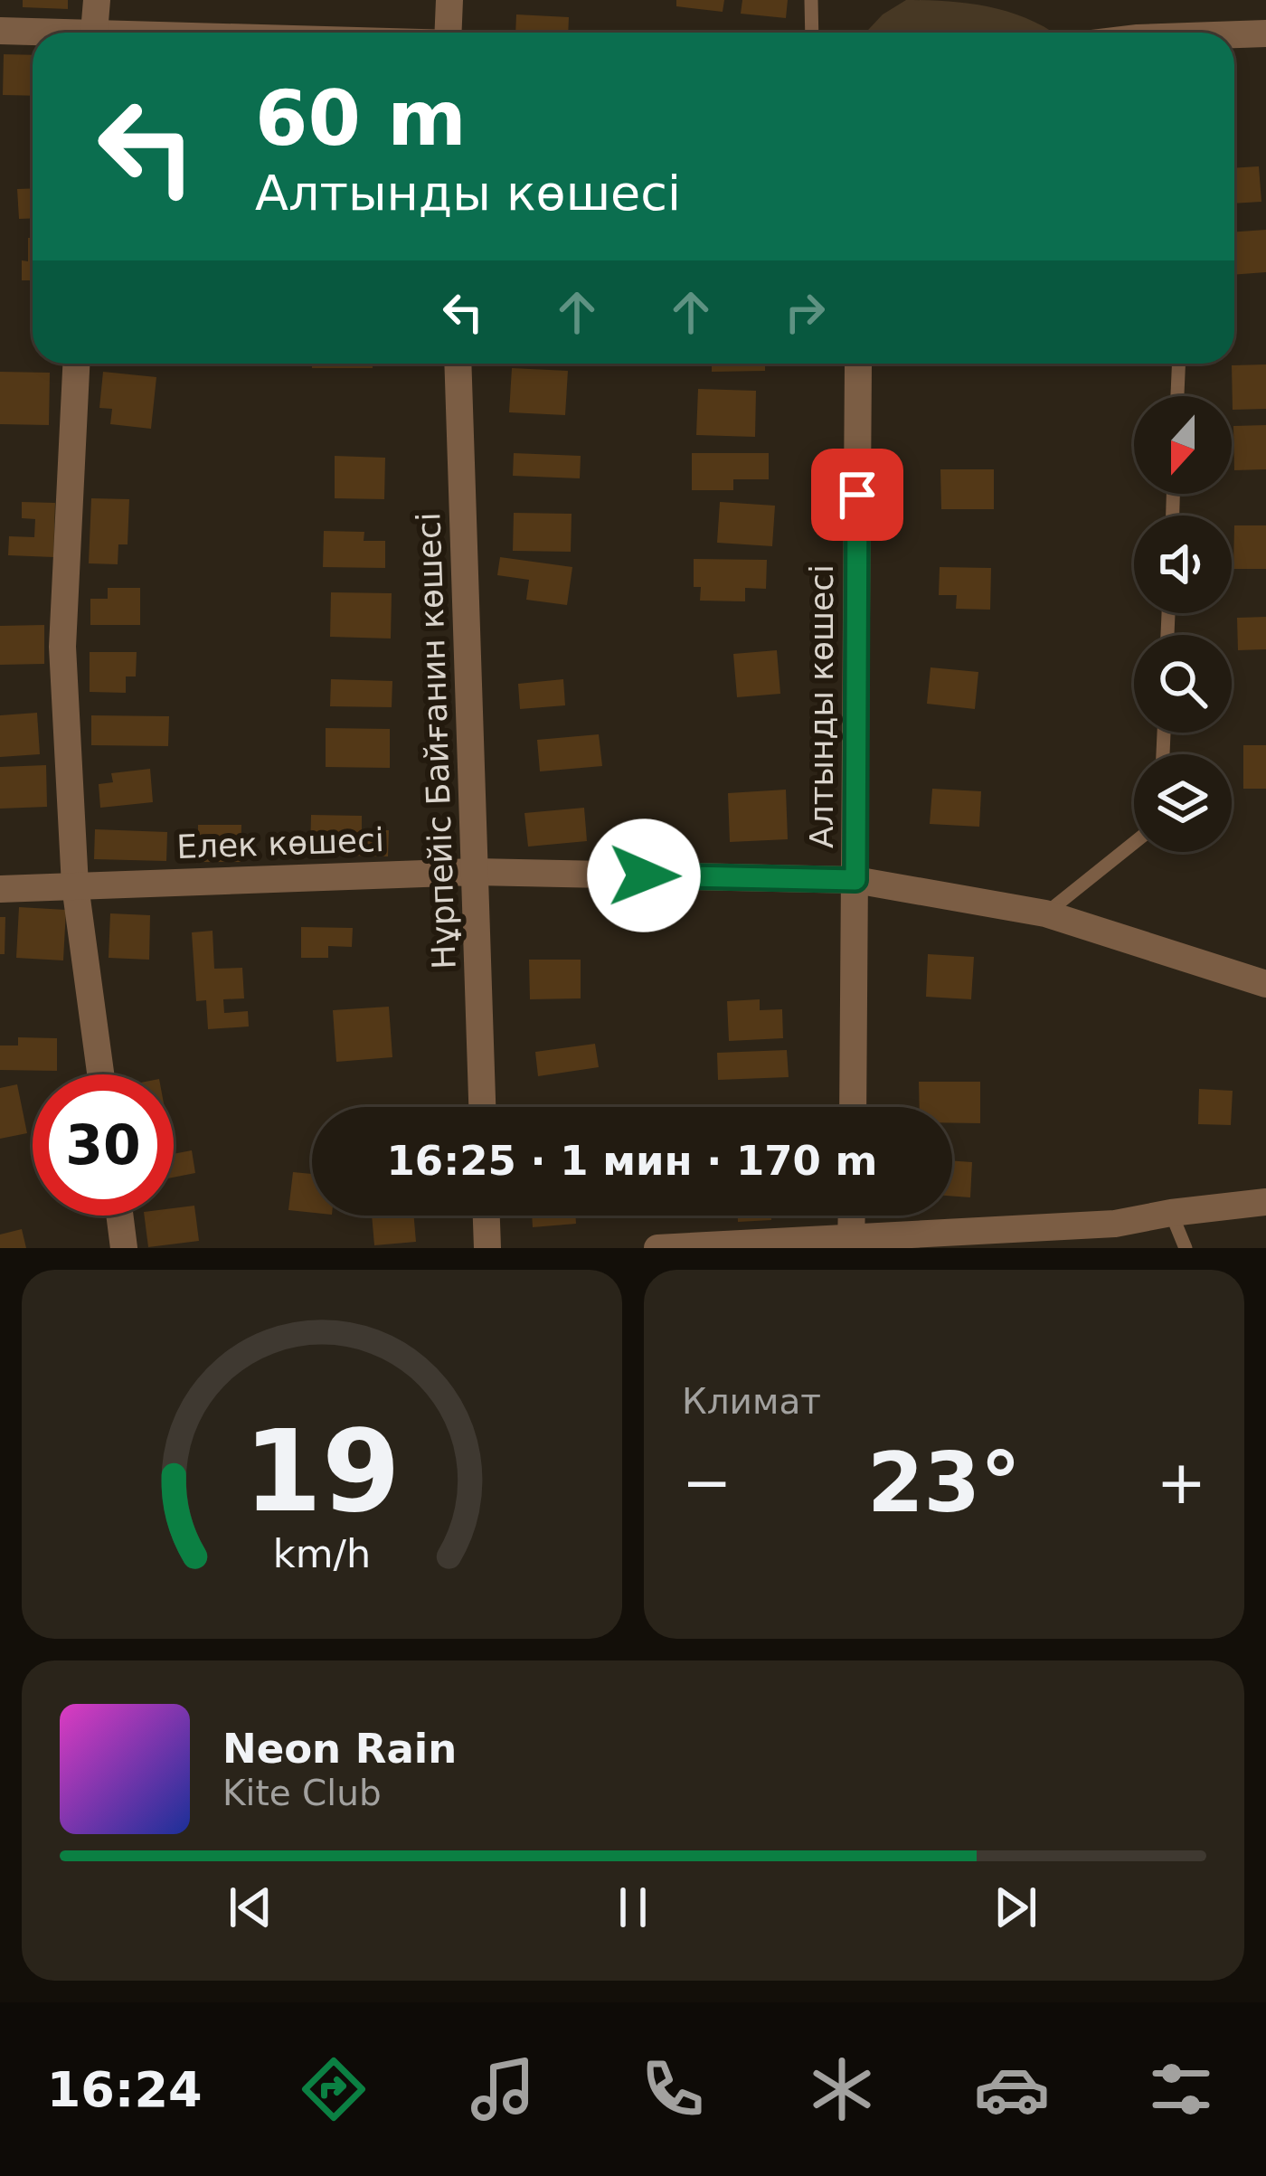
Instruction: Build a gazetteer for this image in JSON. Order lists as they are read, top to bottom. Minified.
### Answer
{"streets":{"street":["Алтынды көшесі","Нұрпейіс Байғанин көшесі","Елек көшесі"]},"crossings":[["Алтынды көшесі","Елек көшесі"],["Нұрпейіс Байғанин көшесі","Елек көшесі"]],"north":"bottom","page":{"turn":["60 m","Алтынды көшесі"],"limit":"30","trip":"16:25 · 1 мин · 170 m","tile":"Климат","heat":["−","23°","+"],"song":["Neon Rain","Kite Club"],"tabs":"16:24","gauge":["19","km/h"]}}
